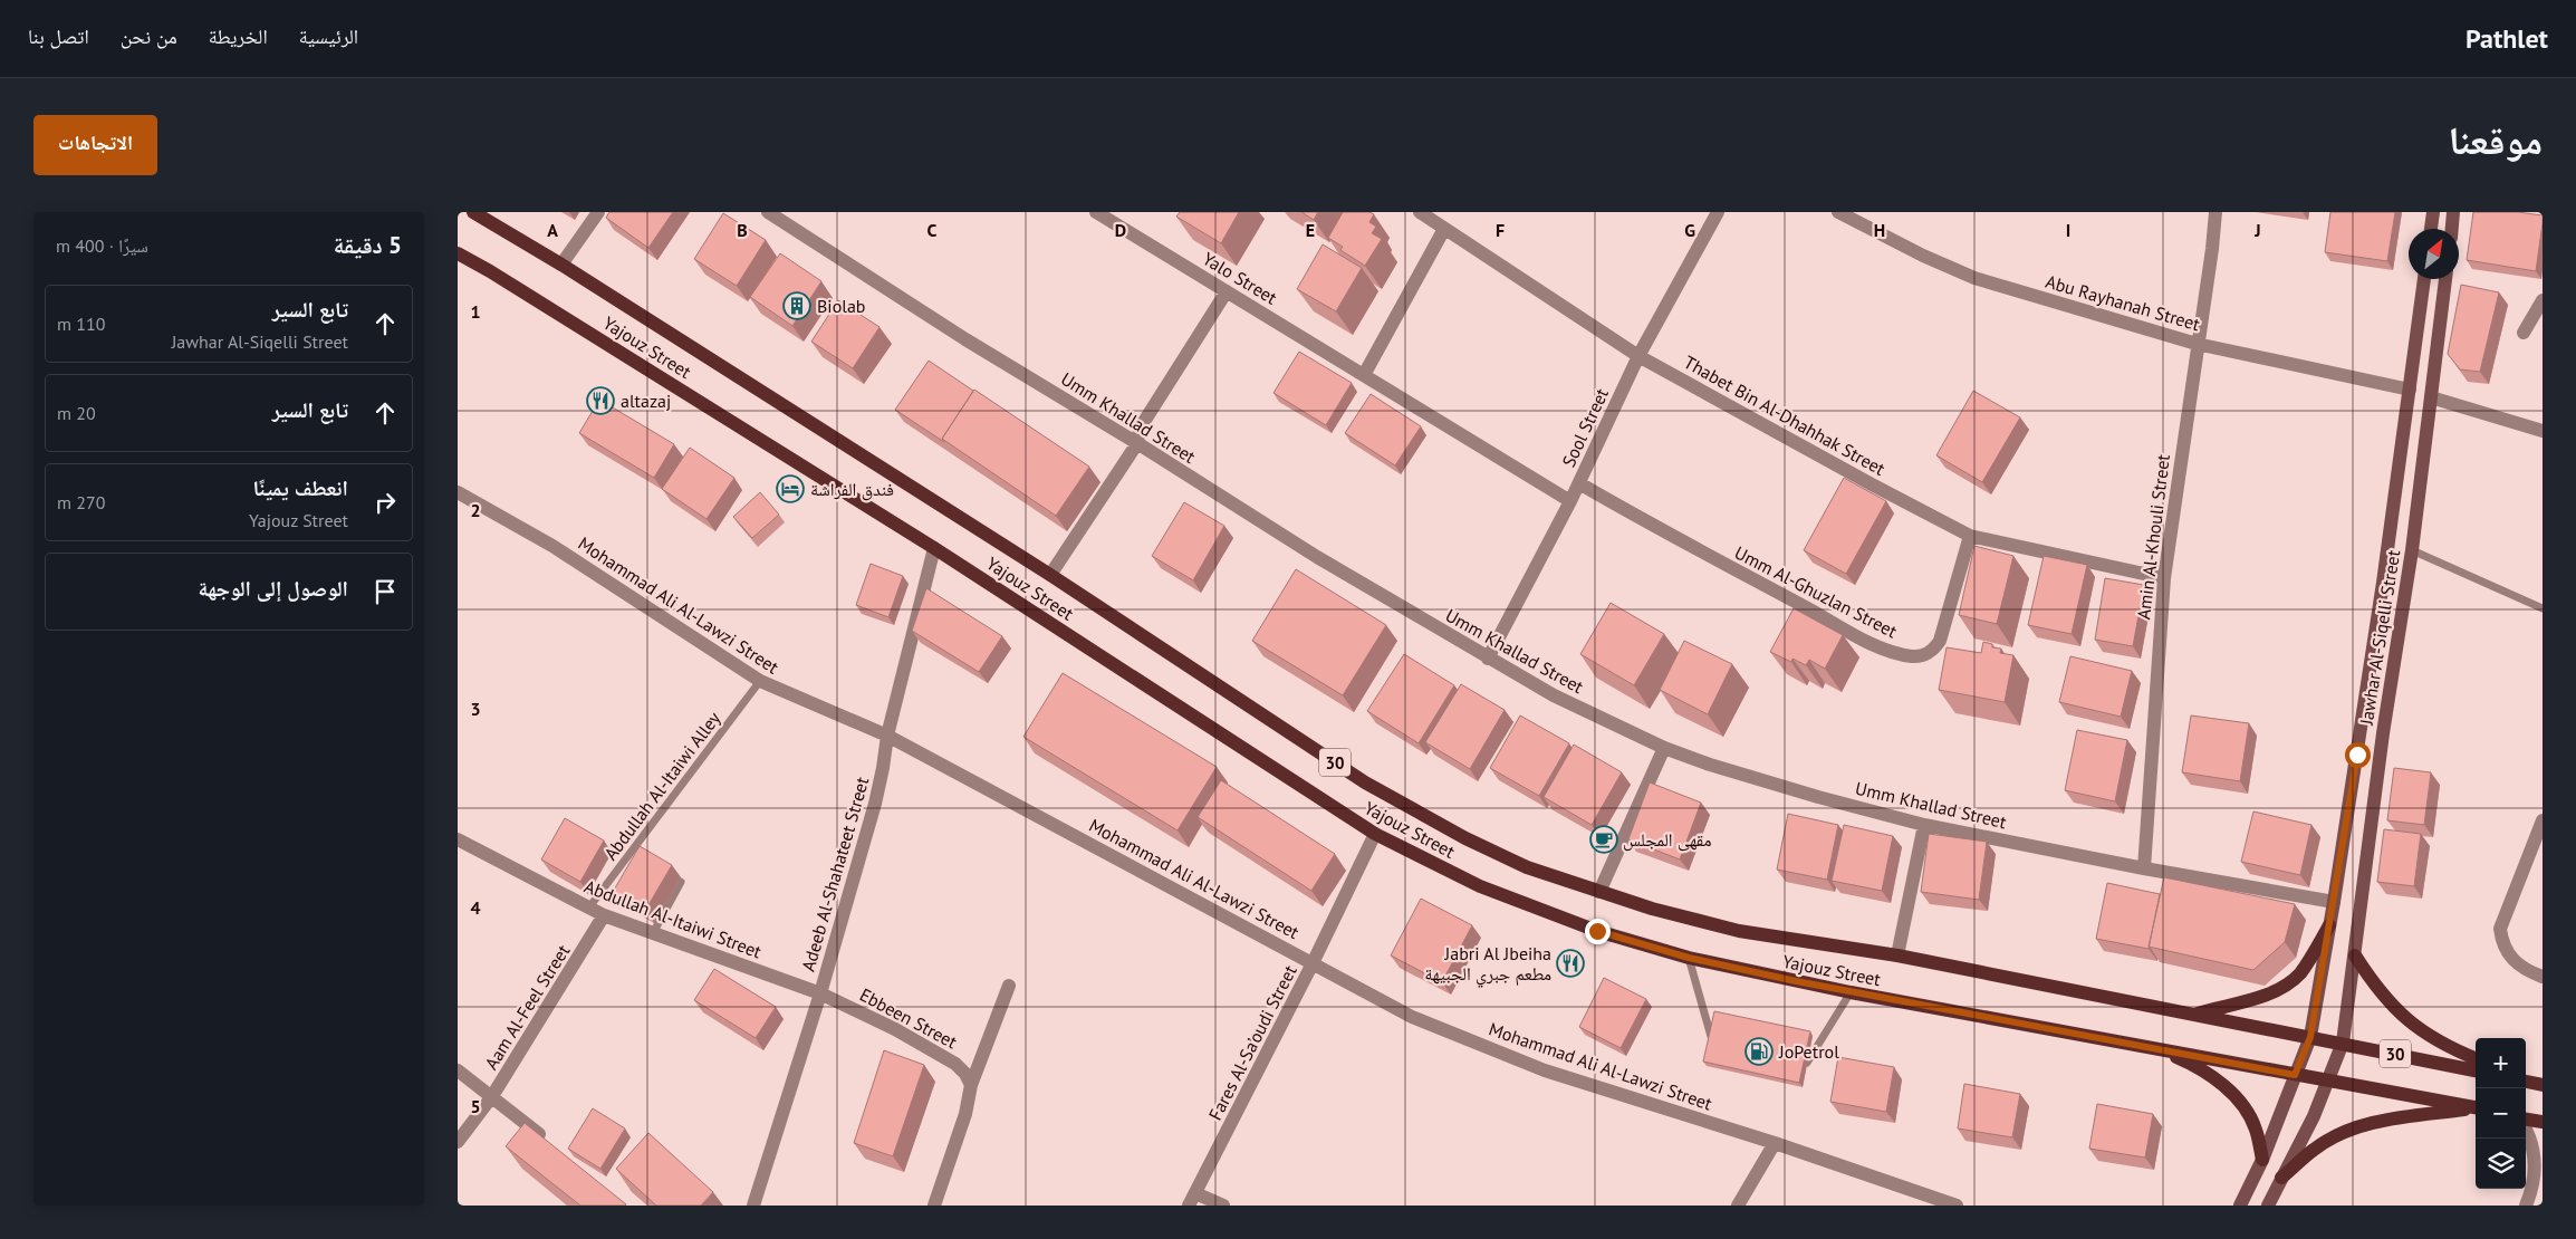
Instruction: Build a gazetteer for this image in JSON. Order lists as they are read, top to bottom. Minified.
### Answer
{"streets":{"main road":["Yajouz Street","30"],"street":["Yalo Street","Abu Rayhanah Street","Thabet Bin Al-Dhahhak Street","Umm Khallad Street","Sool Street","Amin Al-Khouli Street","Umm Al-Ghuzlan Street","Mohammad Ali Al-Lawzi Street","Jawhar Al-Siqelli Street","Adeeb Al-Shahateet Street","Abdullah Al-Itaiwi Street","Aam Al-Feel Street","Ebbeen Street","Fares Al-Sa’oudi Street"],"lane":["Abdullah Al-Itaiwi Alley"]},"crossings":[["Yalo Street","Sool Street"],["Abu Rayhanah Street","Amin Al-Khouli Street"],["Abu Rayhanah Street","Jawhar Al-Siqelli Street"],["Yajouz Street","Jawhar Al-Siqelli Street"],["Yajouz Street","Adeeb Al-Shahateet Street"],["Yajouz Street","Fares Al-Sa’oudi Street"],["Thabet Bin Al-Dhahhak Street","Sool Street"],["Thabet Bin Al-Dhahhak Street","Amin Al-Khouli Street"],["Thabet Bin Al-Dhahhak Street","Umm Al-Ghuzlan Street"],["Umm Khallad Street","Sool Street"],["Umm Khallad Street","Amin Al-Khouli Street"],["Umm Khallad Street","Jawhar Al-Siqelli Street"],["Sool Street","Umm Al-Ghuzlan Street"],["Mohammad Ali Al-Lawzi Street","Abdullah Al-Itaiwi Alley"],["Mohammad Ali Al-Lawzi Street","Adeeb Al-Shahateet Street"],["Mohammad Ali Al-Lawzi Street","Fares Al-Sa’oudi Street"],["Abdullah Al-Itaiwi Alley","Abdullah Al-Itaiwi Street"],["Adeeb Al-Shahateet Street","Abdullah Al-Itaiwi Street"],["Adeeb Al-Shahateet Street","Ebbeen Street"],["Abdullah Al-Itaiwi Street","Aam Al-Feel Street"],["Abdullah Al-Itaiwi Street","Ebbeen Street"]],"places":{"building":["Biolab"],"restaurant":["altazaj","Jabri Al Jbeiha مطعم جبري الجبيهة"],"hotel":["فندق الفراشة"],"cafe":["مقهى المجلس"],"fuel station":["JoPetrol"]},"north":"top right","page":{"header":"Pathlet","nav":["الرئيسية","الخريطة","من نحن","اتصل بنا"],"title":"موقعنا","buttons":"الاتجاهات","heading":["5 دقيقة","سيرًا · 400 m"],"list":[["تابع السير","Jawhar Al-Siqelli Street","110 m"],["تابع السير","20 m"],["انعطف يمينًا","Yajouz Street","270 m"],"الوصول إلى الوجهة"],"map_buttons":["+","−"]},"grid":{"columns":["A","B","C","D","E","F","G","H","I","J"],"rows":["1","2","3","4","5"]}}
